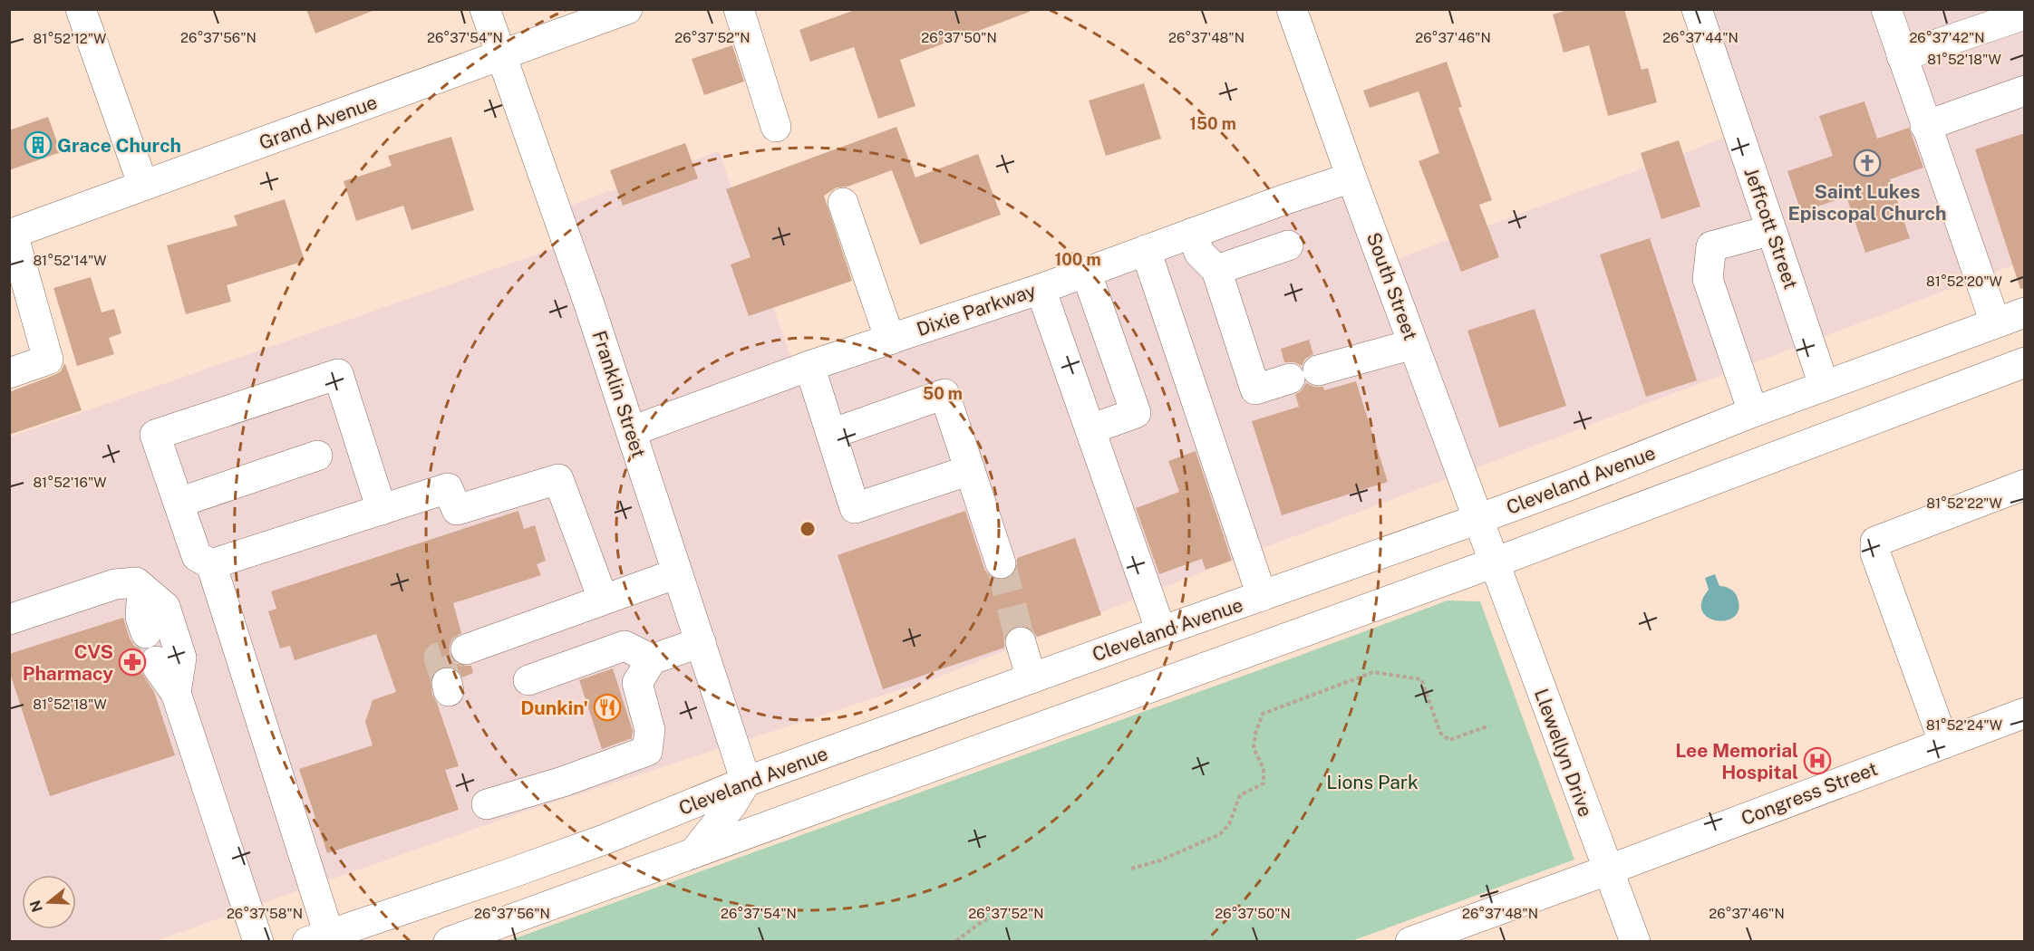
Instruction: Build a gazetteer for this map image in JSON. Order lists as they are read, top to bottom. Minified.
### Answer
{"streets":{"street":["Grand Avenue","Jeffcott Street","South Street","Dixie Parkway","Franklin Street","Cleveland Avenue","Llewellyn Drive","Congress Street"]},"crossings":[["Grand Avenue","Franklin Street"],["Jeffcott Street","Cleveland Avenue"],["South Street","Dixie Parkway"],["South Street","Cleveland Avenue"],["South Street","Llewellyn Drive"],["Dixie Parkway","Franklin Street"],["Franklin Street","Cleveland Avenue"],["Llewellyn Drive","Congress Street"]],"parks":["Lions Park"],"places":{"building":["Grace Church"],"church":["Saint Lukes Episcopal Church"],"pharmacy":["CVS Pharmacy"],"restaurant":["Dunkin'"],"hospital":["Lee Memorial Hospital"]},"north":"left","coordinates":["26°37'56\"N","26°37'54\"N","26°37'52\"N","26°37'50\"N","26°37'48\"N","26°37'46\"N","26°37'44\"N","26°37'42\"N","81°52'12\"W","81°52'18\"W","81°52'14\"W","81°52'20\"W","81°52'16\"W","81°52'22\"W","81°52'24\"W","26°37'58\"N"],"rings":["150 m","100 m","50 m"]}
